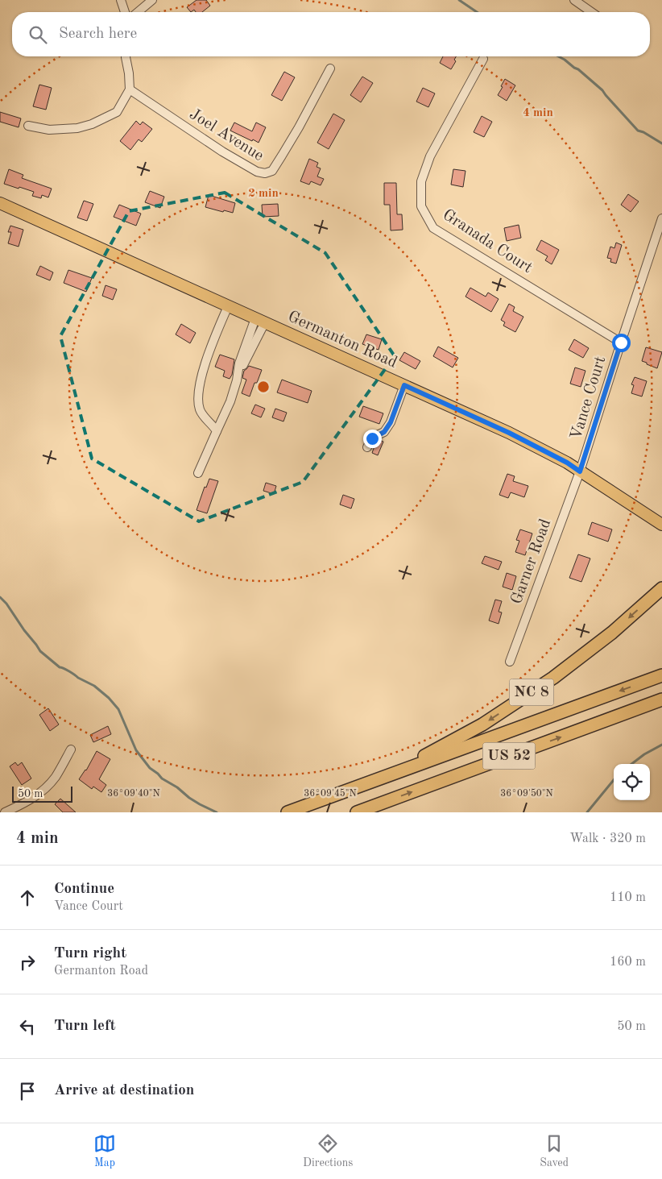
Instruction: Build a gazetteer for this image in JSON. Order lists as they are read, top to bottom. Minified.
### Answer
{"streets":{"highway":["NC 8","US 52"],"main road":["Germanton Road"],"street":["Joel Avenue","Granada Court","Vance Court","Garner Road"]},"crossings":[["Granada Court","Vance Court"],["Germanton Road","Vance Court"],["Germanton Road","Garner Road"],["Vance Court","Garner Road"],["NC 8","US 52"]],"scale_bar":"50 m","page":{"search":"Search here","scale":"50 m","heading":["4 min","Walk · 320 m"],"list":[["Continue","Vance Court","110 m"],["Turn right","Germanton Road","160 m"],["Turn left","50 m"],"Arrive at destination"],"nav":["Map","Directions","Saved"]},"coordinates":["36°09'40\"N","36°09'45\"N","36°09'50\"N"],"rings":["4 min","2 min"]}
